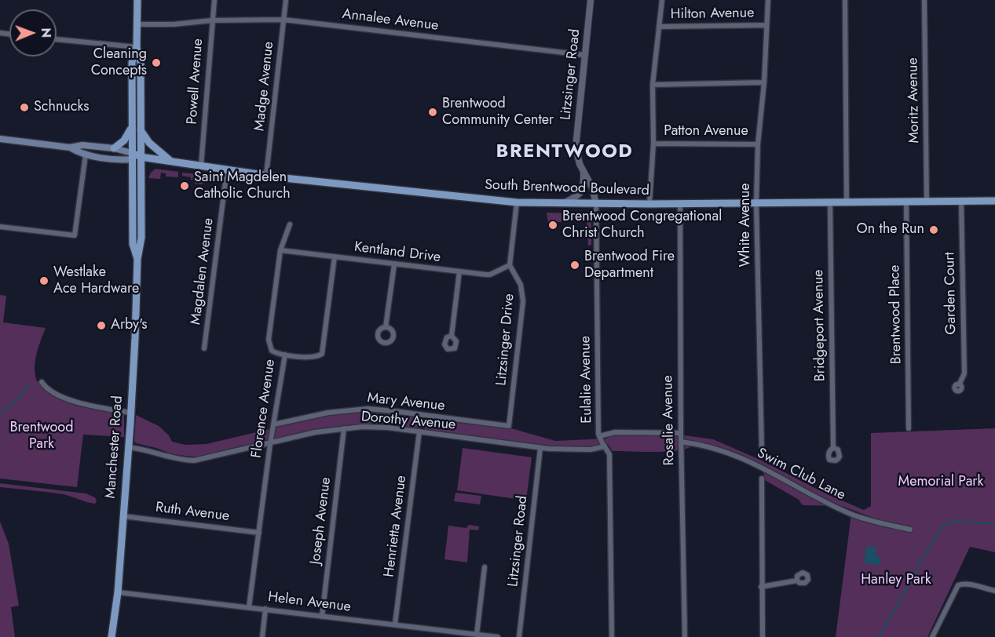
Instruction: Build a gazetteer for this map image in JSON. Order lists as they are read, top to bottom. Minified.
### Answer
{"streets":{"main road":["South Brentwood Boulevard","Manchester Road"],"street":["Hilton Avenue","Annalee Avenue","Litzsinger Road","Powell Avenue","Madge Avenue","Moritz Avenue","Patton Avenue","White Avenue","Kentland Drive","Magdalen Avenue","Garden Court","Brentwood Place","Bridgeport Avenue","Litzsinger Drive","Eulalie Avenue","Mary Avenue","Florence Avenue","Rosalie Avenue","Dorothy Avenue","Swim Club Lane","Ruth Avenue","Joseph Avenue","Henrietta Avenue","Helen Avenue"]},"crossings":[["Hilton Avenue","White Avenue"],["Annalee Avenue","Litzsinger Road"],["Annalee Avenue","Powell Avenue"],["Annalee Avenue","Madge Avenue"],["Annalee Avenue","Manchester Road"],["Litzsinger Road","South Brentwood Boulevard"],["Litzsinger Road","Eulalie Avenue"],["Litzsinger Road","Dorothy Avenue"],["Powell Avenue","South Brentwood Boulevard"],["Madge Avenue","South Brentwood Boulevard"],["Moritz Avenue","South Brentwood Boulevard"],["Patton Avenue","White Avenue"],["South Brentwood Boulevard","White Avenue"],["South Brentwood Boulevard","Magdalen Avenue"],["South Brentwood Boulevard","Garden Court"],["South Brentwood Boulevard","Brentwood Place"],["South Brentwood Boulevard","Bridgeport Avenue"],["South Brentwood Boulevard","Eulalie Avenue"],["South Brentwood Boulevard","Rosalie Avenue"],["South Brentwood Boulevard","Manchester Road"],["Kentland Drive","Litzsinger Drive"],["Kentland Drive","Florence Avenue"],["Litzsinger Drive","Mary Avenue"],["Eulalie Avenue","Dorothy Avenue"],["Mary Avenue","Florence Avenue"],["Florence Avenue","Dorothy Avenue"],["Florence Avenue","Ruth Avenue"],["Florence Avenue","Helen Avenue"],["Rosalie Avenue","Swim Club Lane"],["Dorothy Avenue","Manchester Road"],["Dorothy Avenue","Joseph Avenue"],["Dorothy Avenue","Henrietta Avenue"],["Manchester Road","Ruth Avenue"],["Manchester Road","Helen Avenue"],["Joseph Avenue","Helen Avenue"],["Henrietta Avenue","Helen Avenue"]],"districts":["BRENTWOOD"],"parks":["Brentwood Park","Memorial Park","Hanley Park"],"places":["Cleaning Concepts","Schnucks","Brentwood Community Center","Saint Magdelen Catholic Church","Brentwood Congregational Christ Church","On the Run","Brentwood Fire Department","Westlake Ace Hardware","Arby's"],"north":"right"}
